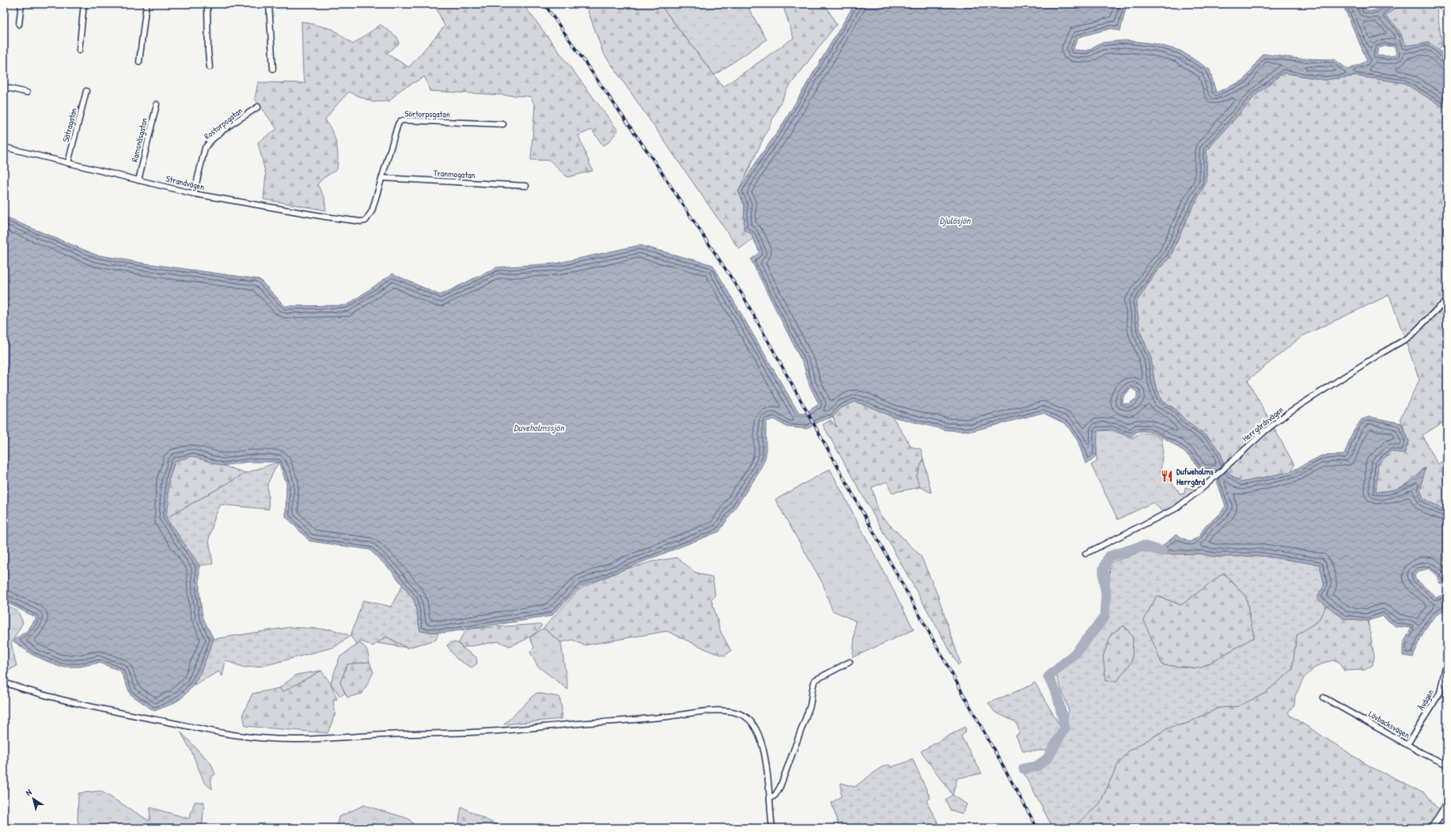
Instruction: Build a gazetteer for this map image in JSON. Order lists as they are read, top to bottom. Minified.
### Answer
{"streets":{"street":["Sörtorpsgatan","Rostorpsgatan","Sätragatan","Ramsnäsgatan","Tranmogatan","Strandvägen","Herrgårdsvägen","Åvägen","Lövbacksvägen"]},"crossings":[["Sörtorpsgatan","Tranmogatan"],["Sörtorpsgatan","Strandvägen"],["Rostorpsgatan","Strandvägen"],["Sätragatan","Strandvägen"],["Ramsnäsgatan","Strandvägen"],["Åvägen","Lövbacksvägen"]],"water":["Djulösjön","Duveholmssjön"],"places":{"restaurant":["Dufweholms Herrgård"]},"north":"top left"}
